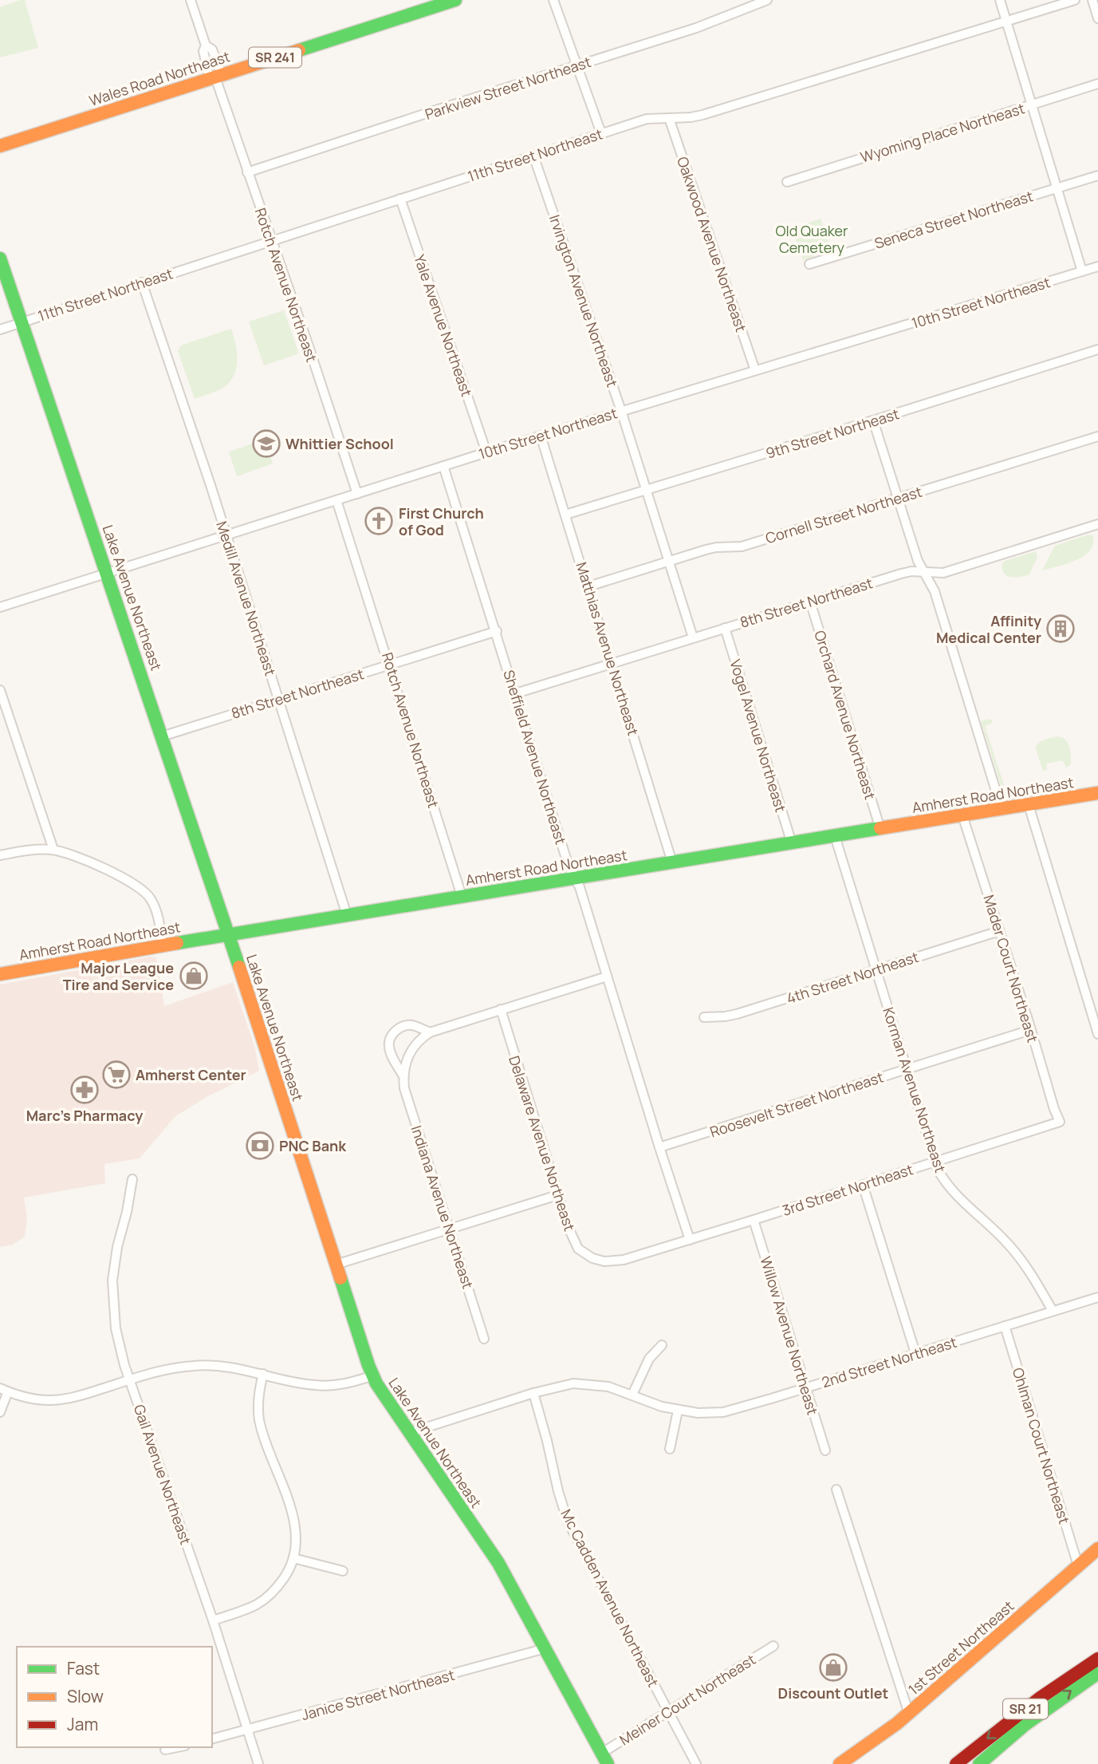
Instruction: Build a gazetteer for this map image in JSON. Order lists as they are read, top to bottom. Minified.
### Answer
{"streets":{"main road":["SR 241","Wales Road Northeast","Lake Avenue Northeast","Amherst Road Northeast","1st Street Northeast","SR 21"],"street":["Parkview Street Northeast","Wyoming Place Northeast","11th Street Northeast","Seneca Street Northeast","Oakwood Avenue Northeast","Rotch Avenue Northeast","Irvington Avenue Northeast","10th Street Northeast","Yale Avenue Northeast","9th Street Northeast","Cornell Street Northeast","Medill Avenue Northeast","8th Street Northeast","Matthias Avenue Northeast","Orchard Avenue Northeast","Vogel Avenue Northeast","Sheffield Avenue Northeast","Mader Court Northeast","4th Street Northeast","Korman Avenue Northeast","Roosevelt Street Northeast","Delaware Avenue Northeast","3rd Street Northeast","Indiana Avenue Northeast","Willow Avenue Northeast","2nd Street Northeast","Ohlman Court Northeast","Gail Avenue Northeast","Mc Cadden Avenue Northeast","Janice Street Northeast","Meiner Court Northeast"]},"crossings":[["Wales Road Northeast","Rotch Avenue Northeast"],["Parkview Street Northeast","Rotch Avenue Northeast"],["11th Street Northeast","Oakwood Avenue Northeast"],["11th Street Northeast","Rotch Avenue Northeast"],["11th Street Northeast","Irvington Avenue Northeast"],["11th Street Northeast","Yale Avenue Northeast"],["11th Street Northeast","Lake Avenue Northeast"],["11th Street Northeast","Medill Avenue Northeast"],["Oakwood Avenue Northeast","10th Street Northeast"],["Rotch Avenue Northeast","10th Street Northeast"],["Rotch Avenue Northeast","8th Street Northeast"],["Rotch Avenue Northeast","Amherst Road Northeast"],["Irvington Avenue Northeast","10th Street Northeast"],["Irvington Avenue Northeast","9th Street Northeast"],["Irvington Avenue Northeast","Cornell Street Northeast"],["Irvington Avenue Northeast","8th Street Northeast"],["10th Street Northeast","Yale Avenue Northeast"],["10th Street Northeast","Lake Avenue Northeast"],["10th Street Northeast","Medill Avenue Northeast"],["10th Street Northeast","Matthias Avenue Northeast"],["10th Street Northeast","Sheffield Avenue Northeast"],["9th Street Northeast","Matthias Avenue Northeast"],["Cornell Street Northeast","Matthias Avenue Northeast"],["Lake Avenue Northeast","8th Street Northeast"],["Lake Avenue Northeast","Amherst Road Northeast"],["Lake Avenue Northeast","2nd Street Northeast"],["Lake Avenue Northeast","Janice Street Northeast"],["Lake Avenue Northeast","Meiner Court Northeast"],["Medill Avenue Northeast","8th Street Northeast"],["Medill Avenue Northeast","Amherst Road Northeast"],["8th Street Northeast","Matthias Avenue Northeast"],["8th Street Northeast","Orchard Avenue Northeast"],["8th Street Northeast","Vogel Avenue Northeast"],["8th Street Northeast","Sheffield Avenue Northeast"],["Matthias Avenue Northeast","Amherst Road Northeast"],["Orchard Avenue Northeast","Amherst Road Northeast"],["Vogel Avenue Northeast","Amherst Road Northeast"],["Sheffield Avenue Northeast","Amherst Road Northeast"],["Sheffield Avenue Northeast","Roosevelt Street Northeast"],["Sheffield Avenue Northeast","3rd Street Northeast"],["Amherst Road Northeast","Mader Court Northeast"],["Amherst Road Northeast","Korman Avenue Northeast"],["Mader Court Northeast","4th Street Northeast"],["Mader Court Northeast","Roosevelt Street Northeast"],["Mader Court Northeast","3rd Street Northeast"],["4th Street Northeast","Korman Avenue Northeast"],["Korman Avenue Northeast","Roosevelt Street Northeast"],["Korman Avenue Northeast","3rd Street Northeast"],["Korman Avenue Northeast","2nd Street Northeast"],["Delaware Avenue Northeast","3rd Street Northeast"],["3rd Street Northeast","Willow Avenue Northeast"],["Willow Avenue Northeast","2nd Street Northeast"],["2nd Street Northeast","Ohlman Court Northeast"],["2nd Street Northeast","Mc Cadden Avenue Northeast"],["Ohlman Court Northeast","1st Street Northeast"],["Gail Avenue Northeast","Janice Street Northeast"],["Mc Cadden Avenue Northeast","Meiner Court Northeast"]],"parks":["Old Quaker Cemetery"],"places":{"school or university":["Whittier School"],"church":["First Church of God"],"building":["Affinity Medical Center"],"shop":["Major League Tire and Service","Discount Outlet"],"supermarket":["Amherst Center"],"pharmacy":["Marc's Pharmacy"],"bank":["PNC Bank"]},"legend":["Fast","Slow","Jam"]}
